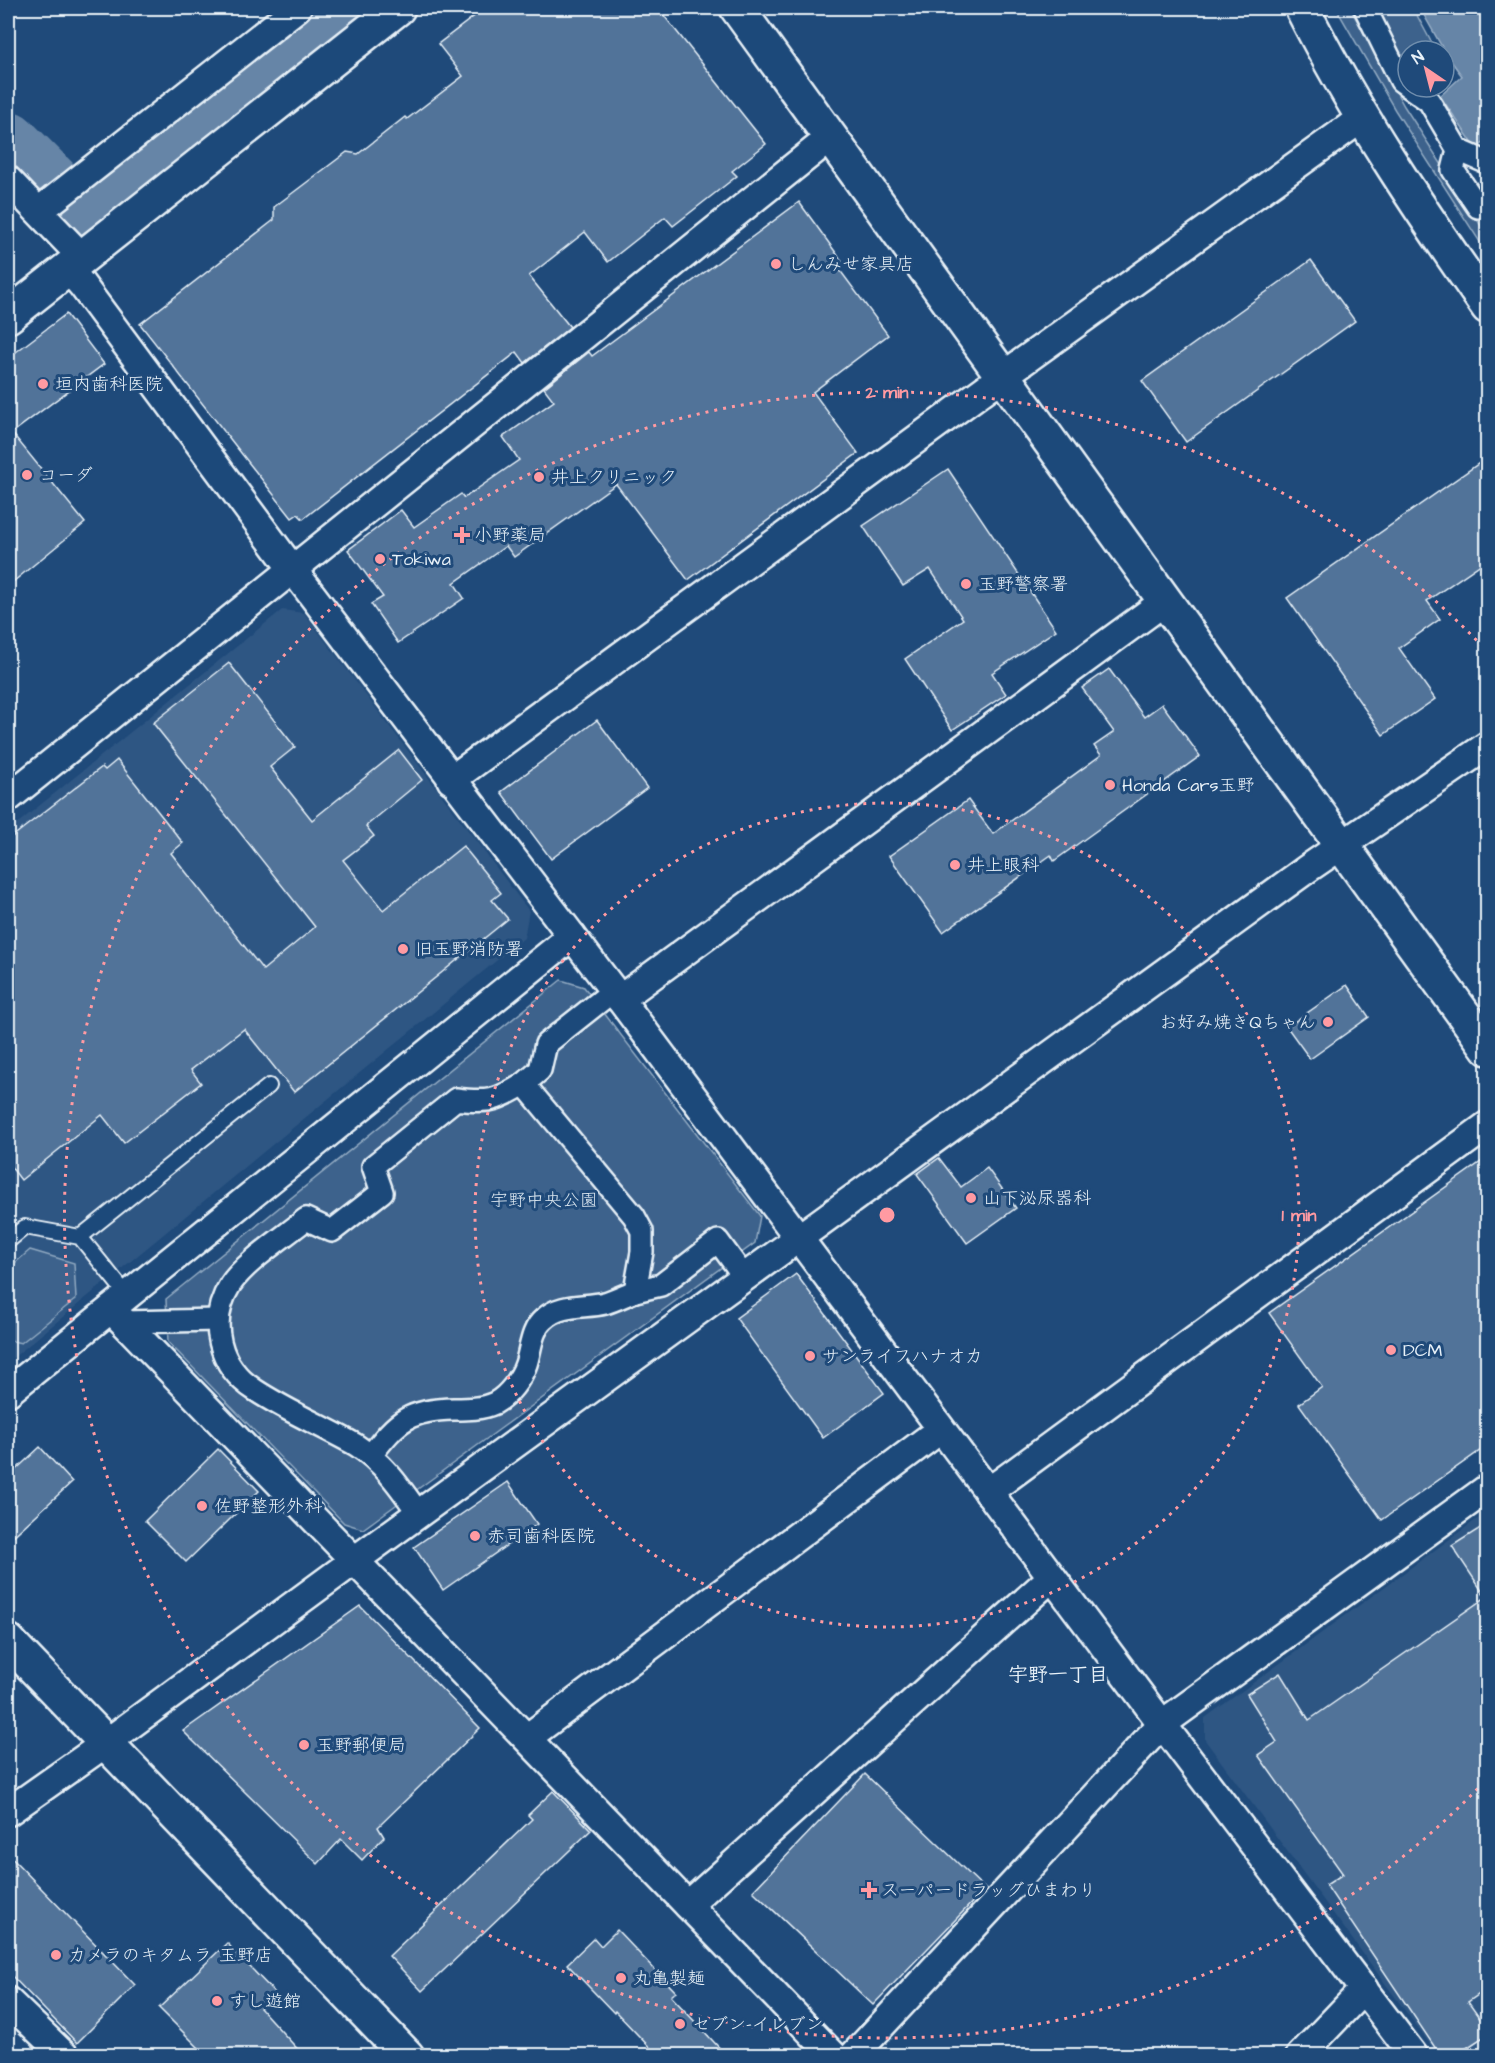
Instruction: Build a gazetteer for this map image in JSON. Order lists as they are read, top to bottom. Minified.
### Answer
{"districts":["宇野一丁目"],"parks":["宇野中央公園"],"places":{"other":["しんみせ家具店","垣内歯科医院","コーダ","井上クリニック","Tokiwa","玉野警察署","Honda Cars玉野","井上眼科","旧玉野消防署","お好み焼きQちゃん","山下泌尿器科","DCM","サンライフハナオカ","佐野整形外科","赤司歯科医院","玉野郵便局","カメラのキタムラ 玉野店","丸亀製麺","すし遊館","セブン-イレブン"],"health":["小野薬局","スーパードラッグひまわり"]},"north":"top left","rings":["2 min","1 min"]}
